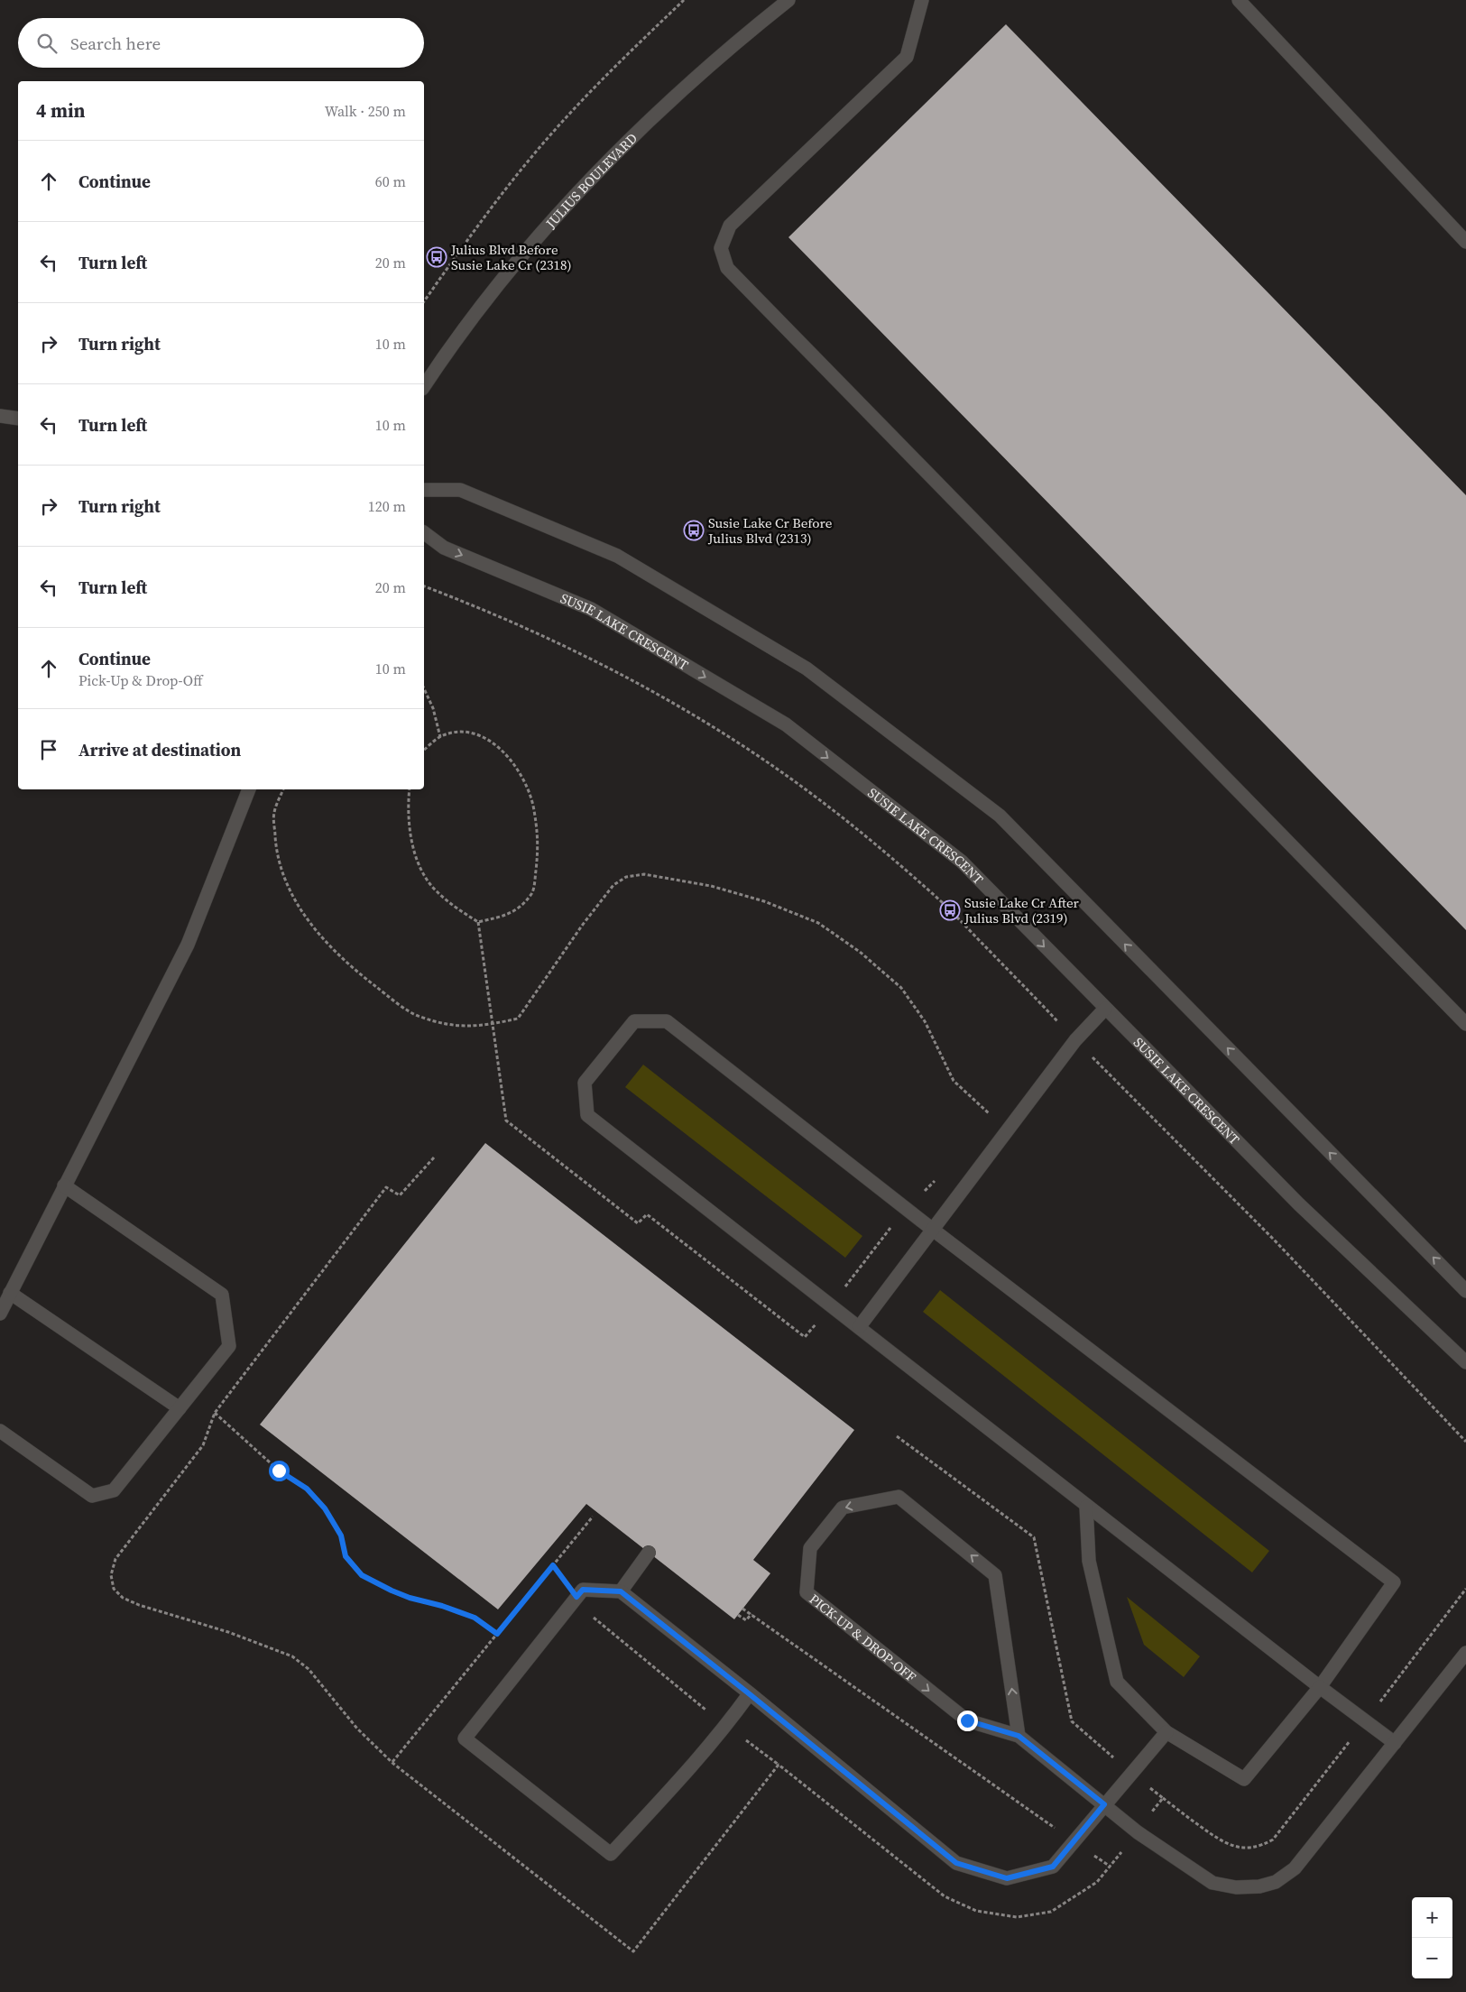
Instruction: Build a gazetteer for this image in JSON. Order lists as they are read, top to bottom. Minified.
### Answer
{"streets":{"street":["JULIUS BOULEVARD","SUSIE LAKE CRESCENT","PICK-UP & DROP-OFF"]},"places":{"bus stop":["Julius Blvd Before Susie Lake Cr (2318)","Susie Lake Cr Before Julius Blvd (2313)","Susie Lake Cr After Julius Blvd (2319)"]},"page":{"search":"Search here","heading":["4 min","Walk · 250 m"],"list":[["Continue","60 m"],["Turn left","20 m"],["Turn right","10 m"],["Turn left","10 m"],["Turn right","120 m"],["Turn left","20 m"],["Continue","Pick-Up & Drop-Off","10 m"],"Arrive at destination"],"map_buttons":["+","−"]}}
